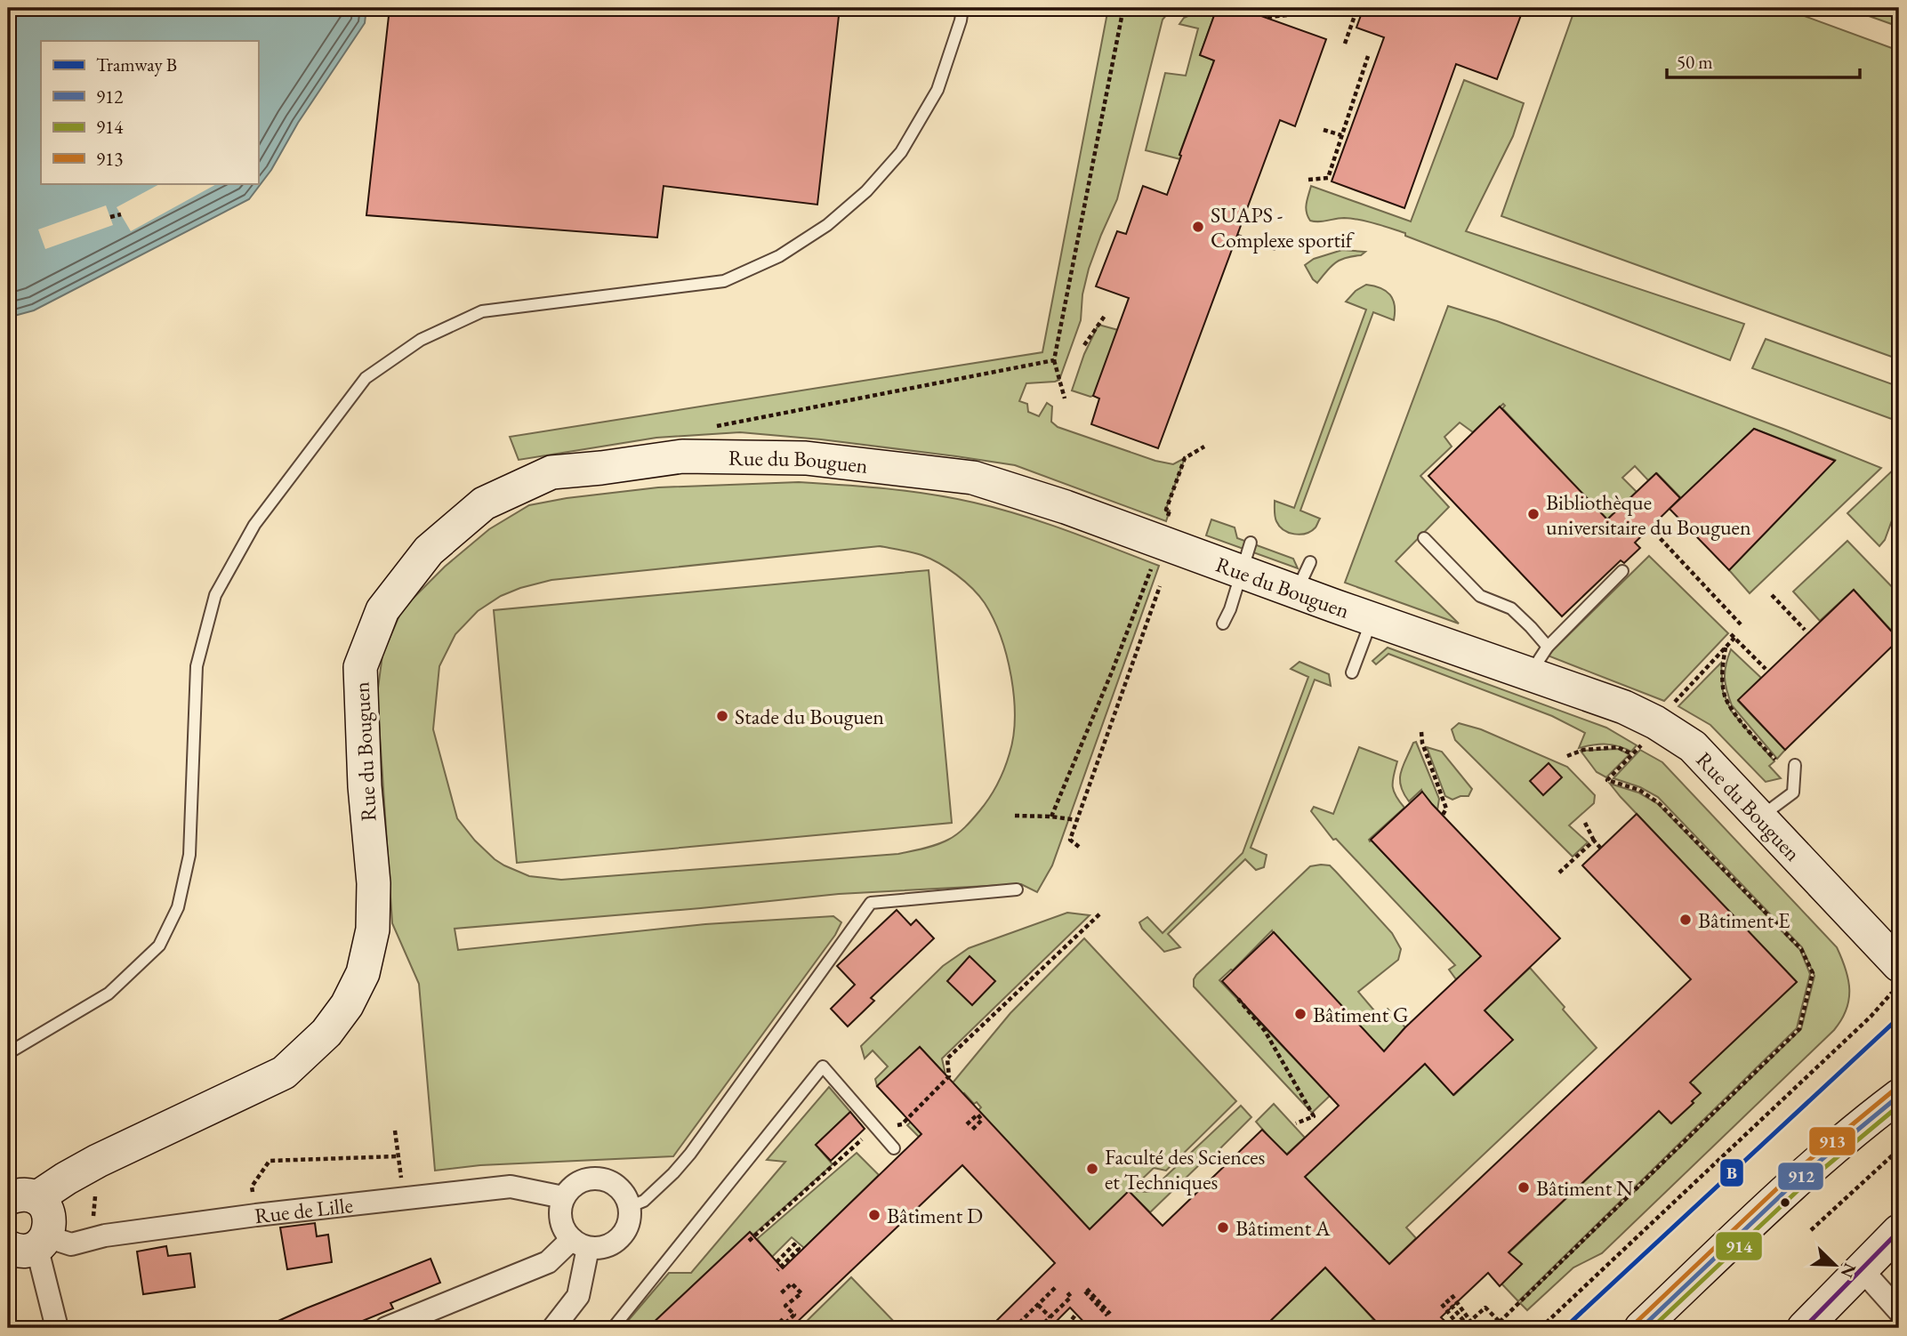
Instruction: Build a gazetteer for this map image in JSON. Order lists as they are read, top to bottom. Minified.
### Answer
{"streets":{"street":["Rue du Bouguen","Rue de Lille"]},"places":["SUAPS - Complexe sportif","Bibliothèque universitaire du Bouguen","Stade du Bouguen","Bâtiment E","Bâtiment G","Faculté des Sciences et Techniques","Bâtiment N","Bâtiment D","Bâtiment A"],"lines":["tram line B","transit line 913","transit line 912","transit line 914"],"legend":["Tramway B","912","914","913"],"scale_bar":"50 m","north":"bottom right"}
